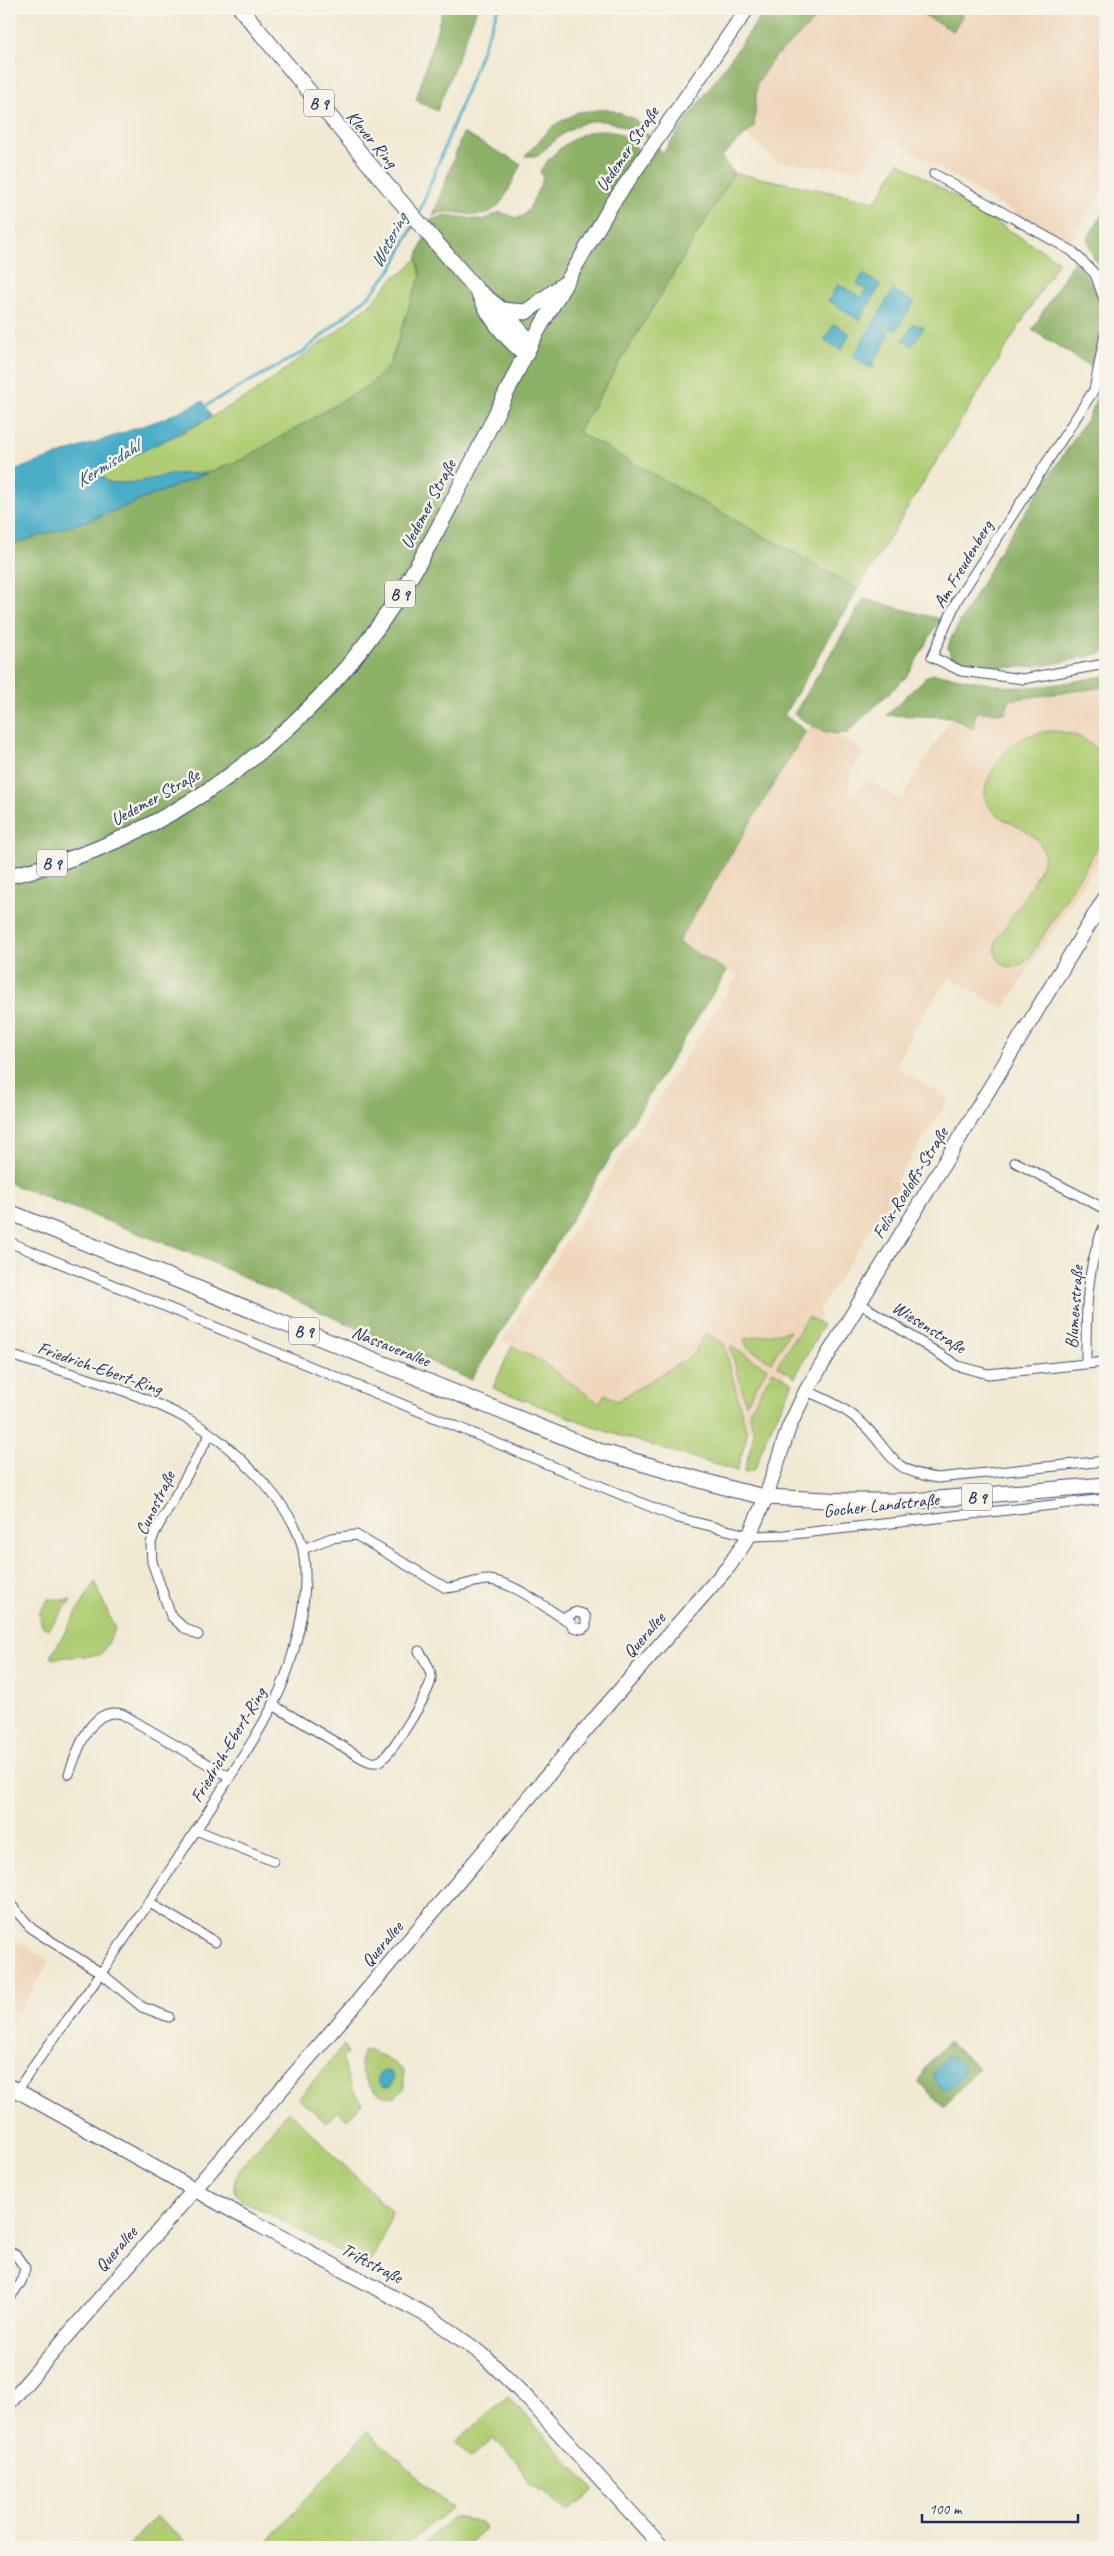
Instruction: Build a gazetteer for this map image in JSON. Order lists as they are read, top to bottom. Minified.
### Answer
{"streets":{"main road":["B 9","Klever Ring","Uedemer Straße","Nassauerallee","Gocher Landstraße"],"street":["Am Freudenberg","Felix-Roeloffs-Straße","Blumenstraße","Wiesenstraße","Friedrich-Ebert-Ring","Cunostraße","Querallee","Triftstraße"]},"crossings":[["Klever Ring","Uedemer Straße"],["Felix-Roeloffs-Straße","Wiesenstraße"],["Felix-Roeloffs-Straße","Nassauerallee"],["Felix-Roeloffs-Straße","Gocher Landstraße"],["Felix-Roeloffs-Straße","Querallee"],["Blumenstraße","Wiesenstraße"],["Nassauerallee","Gocher Landstraße"],["Nassauerallee","Querallee"],["Friedrich-Ebert-Ring","Cunostraße"],["Friedrich-Ebert-Ring","Triftstraße"],["Gocher Landstraße","Querallee"],["Querallee","Triftstraße"]],"water":["Wetering","Kermisdahl"],"scale_bar":"100 m"}
